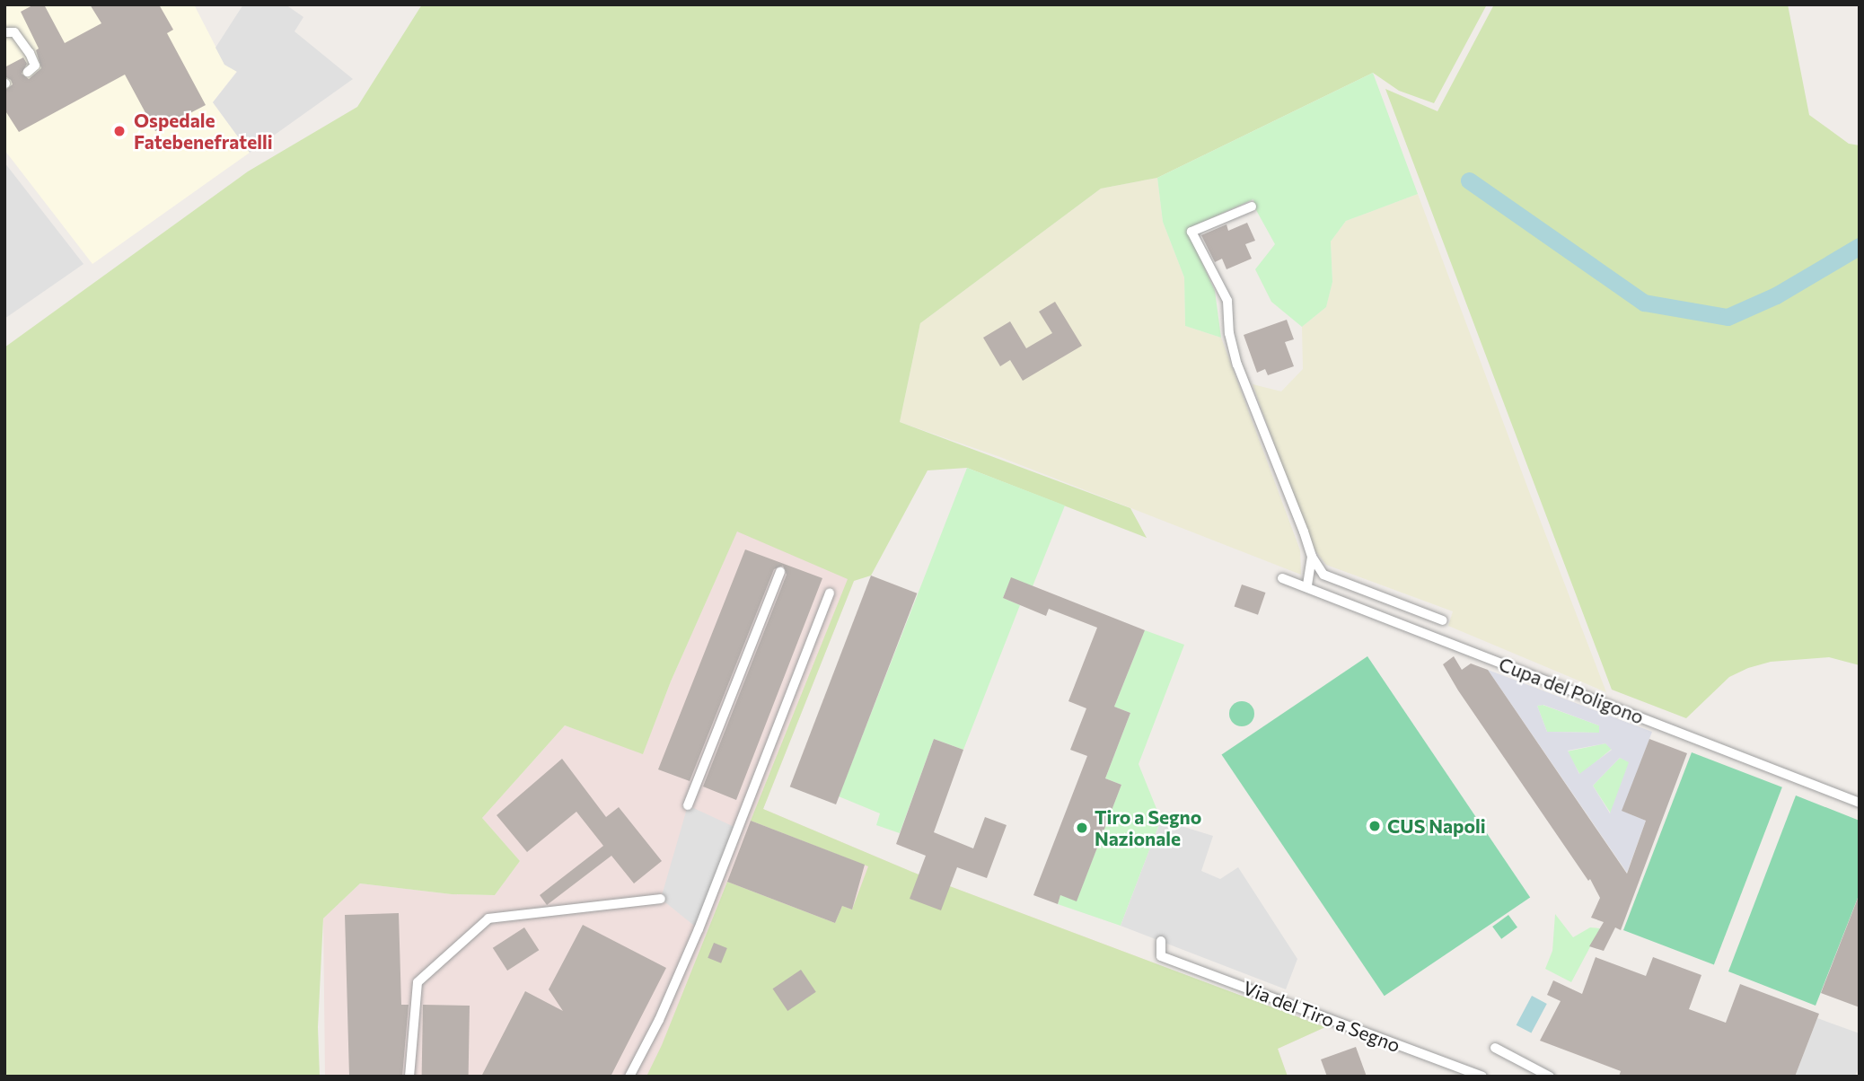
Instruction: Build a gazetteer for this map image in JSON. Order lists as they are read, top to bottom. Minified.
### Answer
{"streets":{"lane":["Cupa del Poligono","Via del Tiro a Segno"]},"places":["Ospedale Fatebenefratelli","CUS Napoli","Tiro a Segno Nazionale"]}
